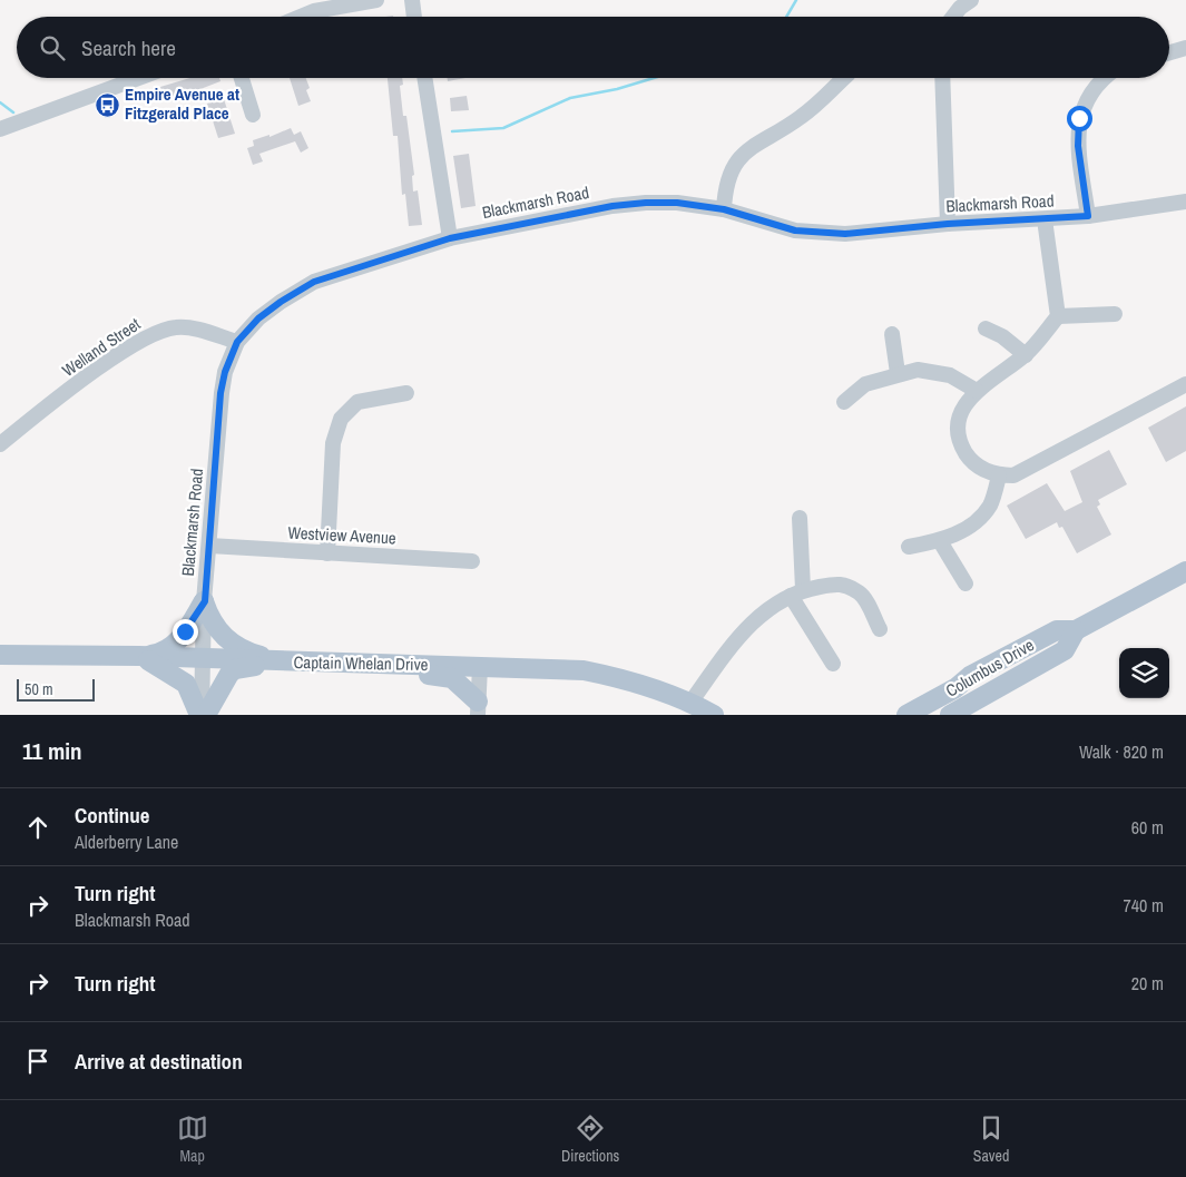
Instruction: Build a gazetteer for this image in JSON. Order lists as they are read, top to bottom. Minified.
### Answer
{"streets":{"main road":["Captain Whelan Drive","Columbus Drive"],"street":["Blackmarsh Road","Welland Street","Westview Avenue"]},"crossings":[["Blackmarsh Road","Welland Street"],["Blackmarsh Road","Westview Avenue"],["Blackmarsh Road","Captain Whelan Drive"]],"places":{"bus stop":["Empire Avenue at Fitzgerald Place"]},"scale_bar":"50 m","page":{"search":"Search here","scale":"50 m","heading":["11 min","Walk · 820 m"],"list":[["Continue","Alderberry Lane","60 m"],["Turn right","Blackmarsh Road","740 m"],["Turn right","20 m"],"Arrive at destination"],"nav":["Map","Directions","Saved"]}}
